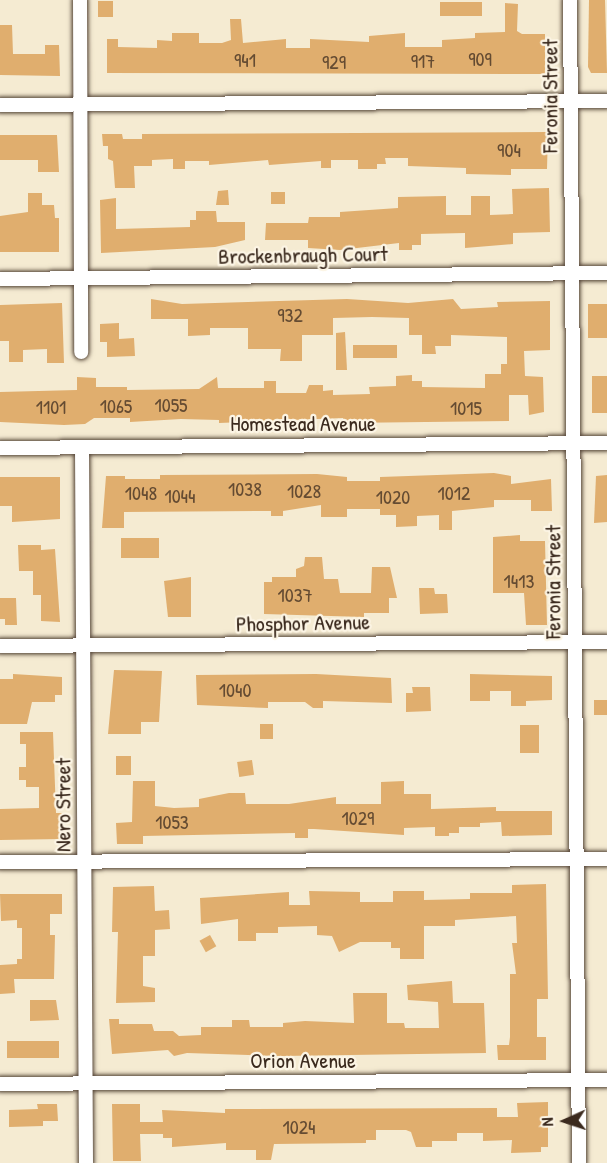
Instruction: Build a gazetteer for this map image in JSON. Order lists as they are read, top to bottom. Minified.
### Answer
{"streets":{"street":["Feronia Street","Brockenbraugh Court","Homestead Avenue","Phosphor Avenue","Nero Street","Orion Avenue"]},"crossings":[["Feronia Street","Brockenbraugh Court"],["Feronia Street","Homestead Avenue"],["Feronia Street","Phosphor Avenue"],["Feronia Street","Orion Avenue"],["Homestead Avenue","Nero Street"],["Phosphor Avenue","Nero Street"],["Nero Street","Orion Avenue"]],"house_numbers":["909","941","917","929","904","932","1055","1065","1101","1015","1038","1028","1048","1012","1044","1020","1413","1037","1040","1029","1053","1024"],"north":"left"}
